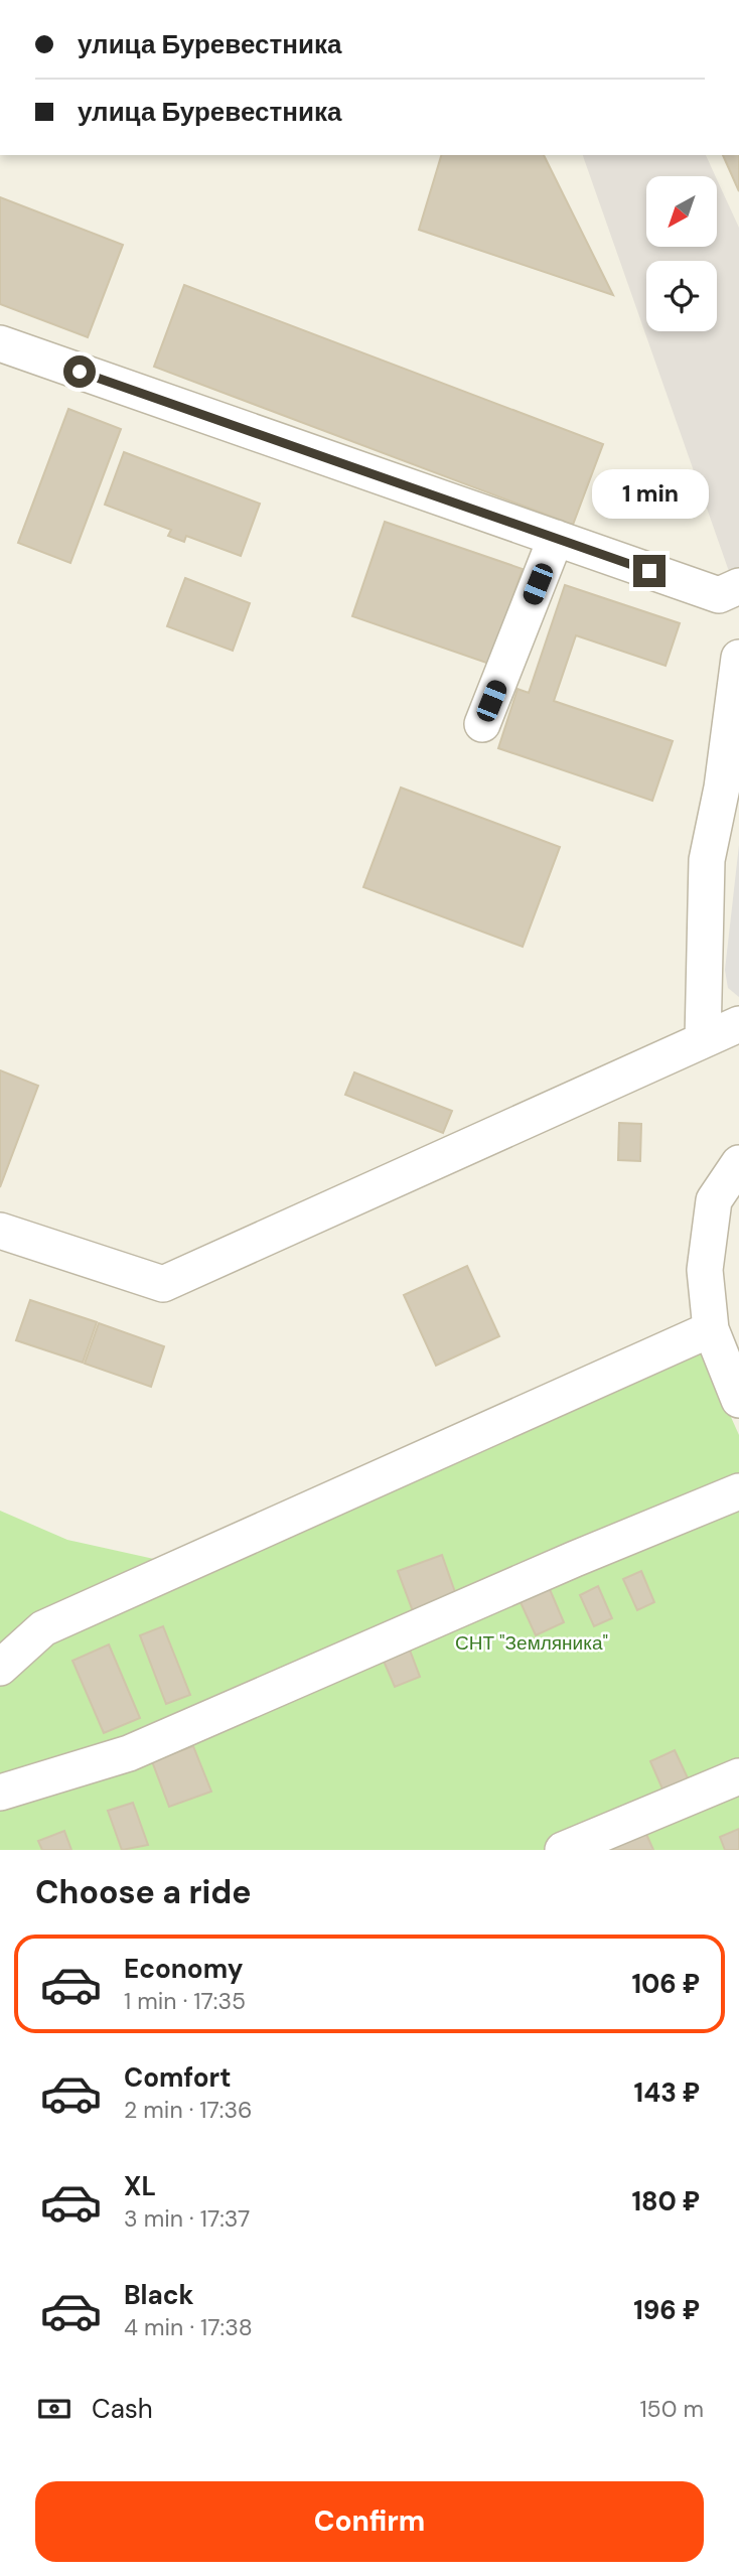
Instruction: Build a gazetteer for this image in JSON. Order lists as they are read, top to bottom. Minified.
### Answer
{"parks":["СНТ \"Земляника\""],"north":"bottom left","page":{"banner":["улица Буревестника","улица Буревестника"],"bubble":"1 min","heading":"Choose a ride","list":[{"name":"Economy","note":"1 min · 17:35","value":"106 ₽"},{"name":"Comfort","note":"2 min · 17:36","value":"143 ₽"},{"name":"XL","note":"3 min · 17:37","value":"180 ₽"},{"name":"Black","note":"4 min · 17:38","value":"196 ₽"}],"pay":["Cash","150 m"],"buttons":"Confirm"}}
